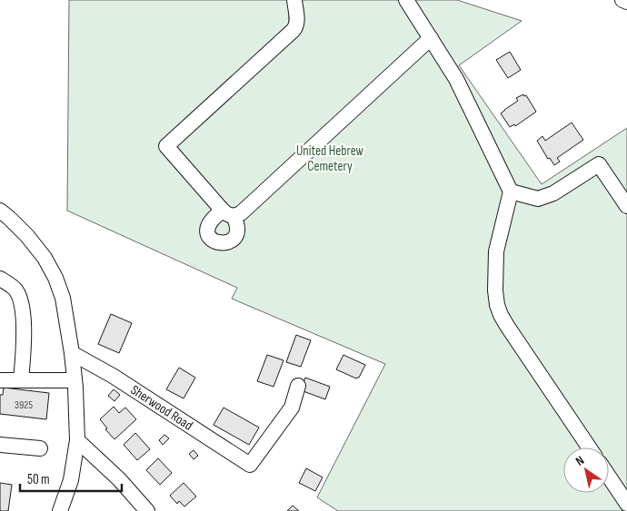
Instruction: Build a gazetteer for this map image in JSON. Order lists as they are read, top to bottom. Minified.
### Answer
{"streets":{"street":["Sherwood Road"]},"parks":["United Hebrew Cemetery"],"house_numbers":["3925"],"scale_bar":"50 m","north":"top left"}
